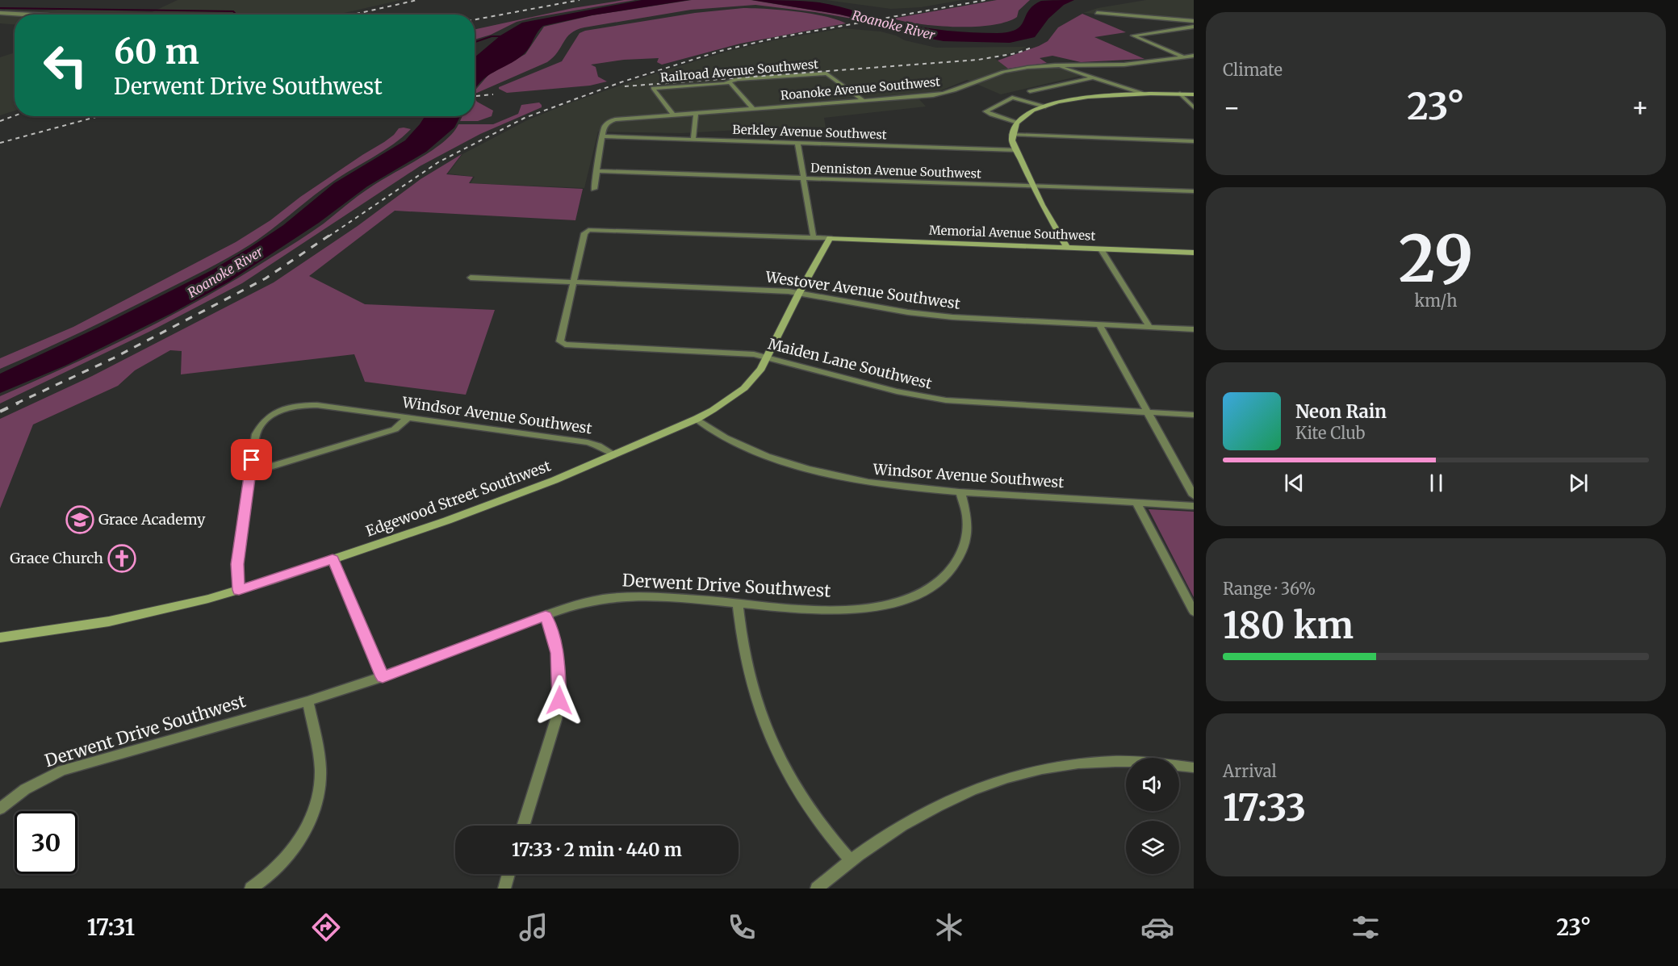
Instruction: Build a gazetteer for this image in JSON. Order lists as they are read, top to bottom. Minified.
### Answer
{"streets":{"street":["Railroad Avenue Southwest","Roanoke Avenue Southwest","Berkley Avenue Southwest","Denniston Avenue Southwest","Memorial Avenue Southwest","Westover Avenue Southwest","Maiden Lane Southwest","Windsor Avenue Southwest","Edgewood Street Southwest","Derwent Drive Southwest"]},"crossings":[["Railroad Avenue Southwest","Roanoke Avenue Southwest"],["Roanoke Avenue Southwest","Berkley Avenue Southwest"],["Memorial Avenue Southwest","Edgewood Street Southwest"],["Westover Avenue Southwest","Maiden Lane Southwest"],["Westover Avenue Southwest","Edgewood Street Southwest"],["Maiden Lane Southwest","Edgewood Street Southwest"],["Windsor Avenue Southwest","Edgewood Street Southwest"],["Windsor Avenue Southwest","Derwent Drive Southwest"]],"water":["Roanoke River"],"places":{"school or university":["Grace Academy"],"church":["Grace Church"]},"page":{"tile":["Climate",["29","km/h"],["Range · 36%","180 km"],["Arrival","17:33"]],"turn":["60 m","Derwent Drive Southwest"],"heat":["−","23°","+"],"song":["Neon Rain","Kite Club"],"limit":"30","trip":"17:33 · 2 min · 440 m","tabs":["17:31","23°"]}}
